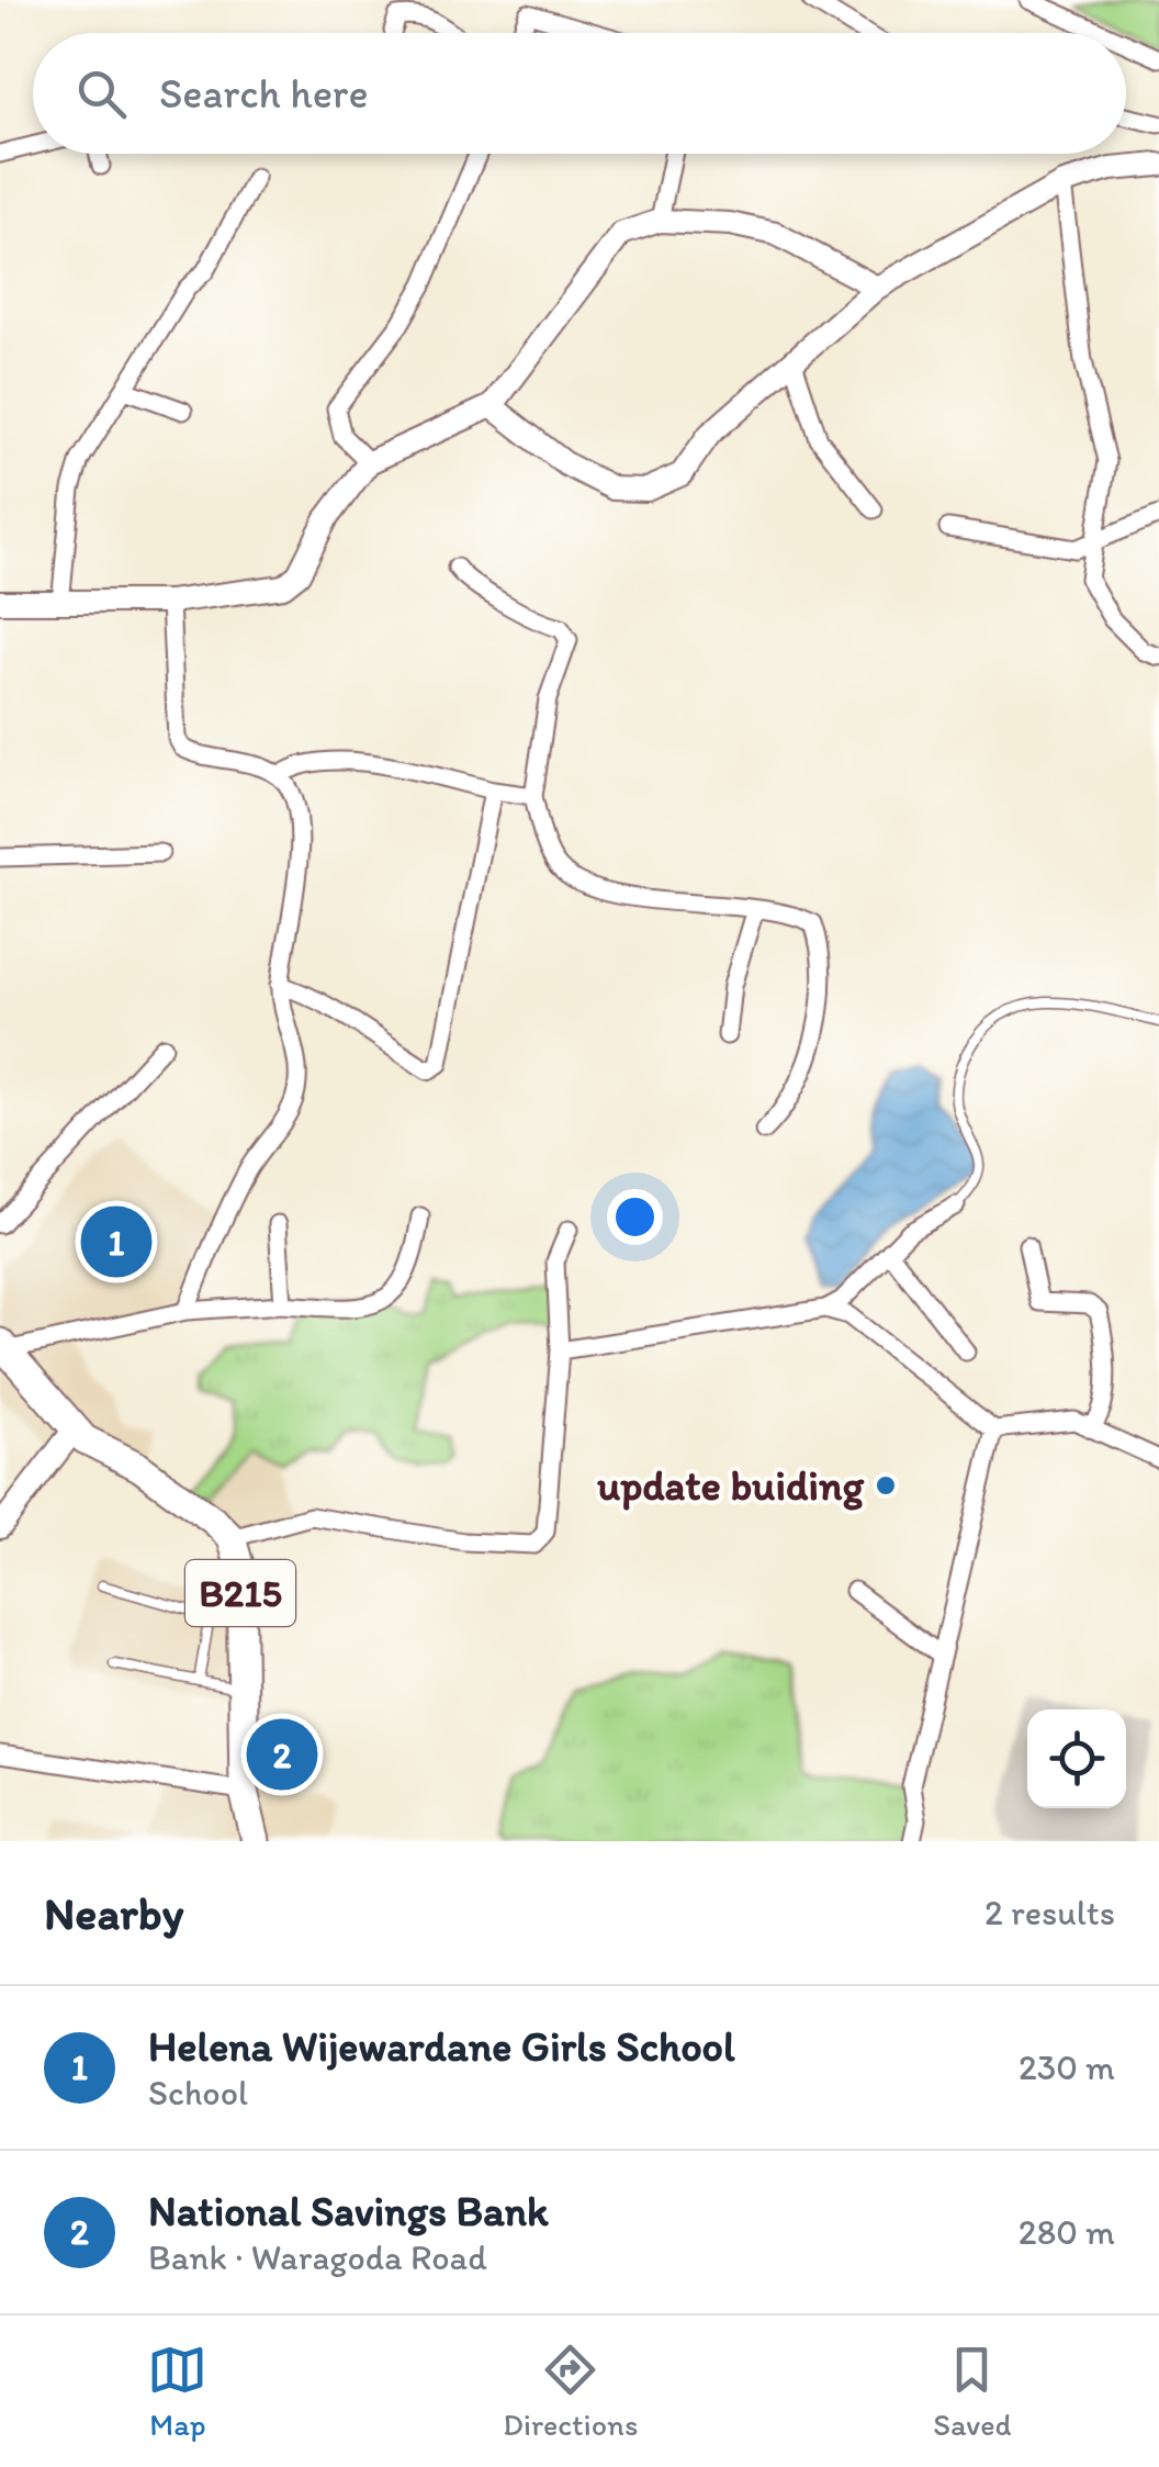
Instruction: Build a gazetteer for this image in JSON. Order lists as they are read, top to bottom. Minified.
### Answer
{"streets":{"main road":["B215"]},"places":["update buiding"],"page":{"search":"Search here","pins":["1","2"],"heading":["Nearby","2 results"],"list":[{"mark":"1","name":"Helena Wijewardane Girls School","note":"School","value":"230 m"},{"mark":"2","name":"National Savings Bank","note":"Bank · Waragoda Road","value":"280 m"}],"nav":["Map","Directions","Saved"]}}
